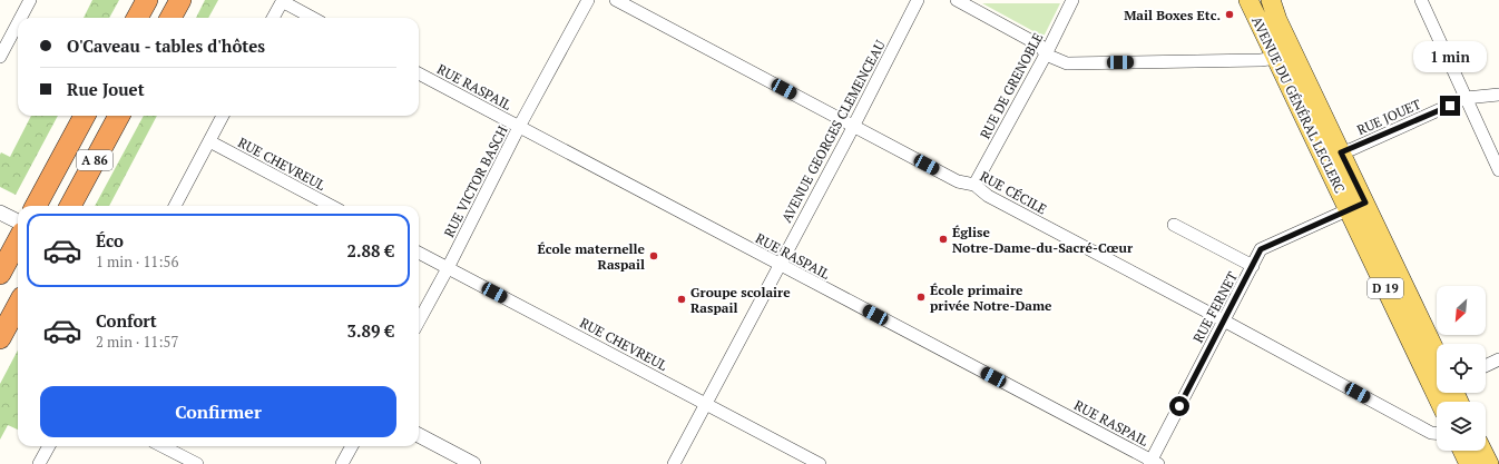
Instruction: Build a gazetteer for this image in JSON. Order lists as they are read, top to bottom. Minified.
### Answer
{"streets":{"highway":["A 86"],"main road":["AVENUE DU GÉNÉRAL LECLERC","D 19"],"street":["RUE DE GRENOBLE","RUE RASPAIL","RUE JOUET","AVENUE GEORGES CLEMENCEAU","RUE CHEVREUL","RUE VICTOR BASCH","RUE CÉCILE","RUE FERNET"]},"crossings":[["RUE DE GRENOBLE","RUE CÉCILE"],["RUE RASPAIL","AVENUE GEORGES CLEMENCEAU"],["RUE RASPAIL","RUE VICTOR BASCH"],["RUE RASPAIL","RUE FERNET"],["AVENUE DU GÉNÉRAL LECLERC","RUE JOUET"],["AVENUE DU GÉNÉRAL LECLERC","RUE FERNET"],["AVENUE GEORGES CLEMENCEAU","RUE CHEVREUL"],["AVENUE GEORGES CLEMENCEAU","RUE CÉCILE"],["RUE CHEVREUL","RUE VICTOR BASCH"],["RUE CÉCILE","RUE FERNET"]],"places":["Mail Boxes Etc.","Église Notre-Dame-du-Sacré-Cœur","École maternelle Raspail","École primaire privée Notre-Dame","Groupe scolaire Raspail"],"north":"bottom left","page":{"banner":["O'Caveau - tables d'hôtes","Rue Jouet"],"bubble":"1 min","list":[{"name":"Éco","note":"1 min · 11:56","value":"2.88 €"},{"name":"Confort","note":"2 min · 11:57","value":"3.89 €"}],"buttons":"Confirmer"}}
